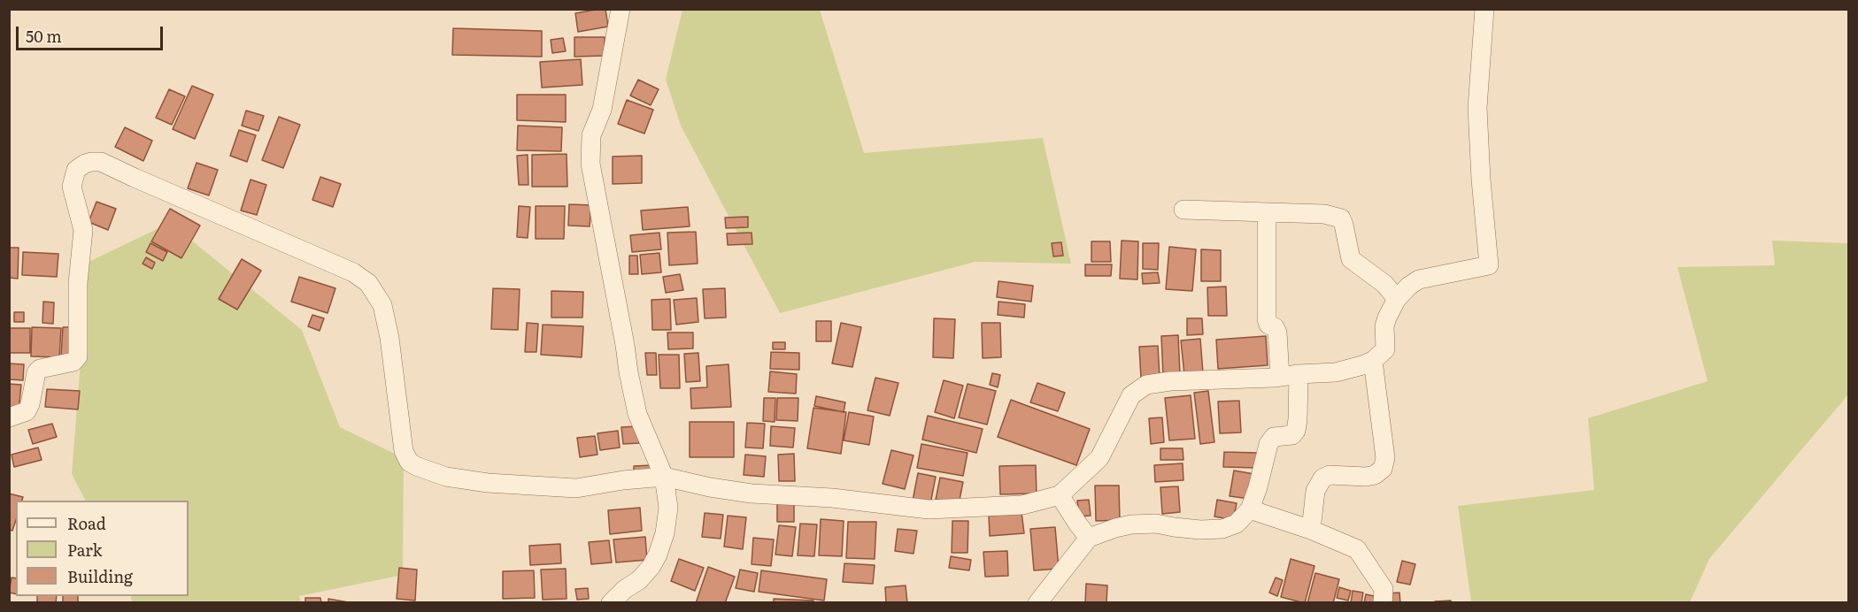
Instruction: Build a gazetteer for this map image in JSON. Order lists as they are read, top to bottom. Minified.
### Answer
{"legend":["Road","Park","Building"],"scale_bar":"50 m"}
